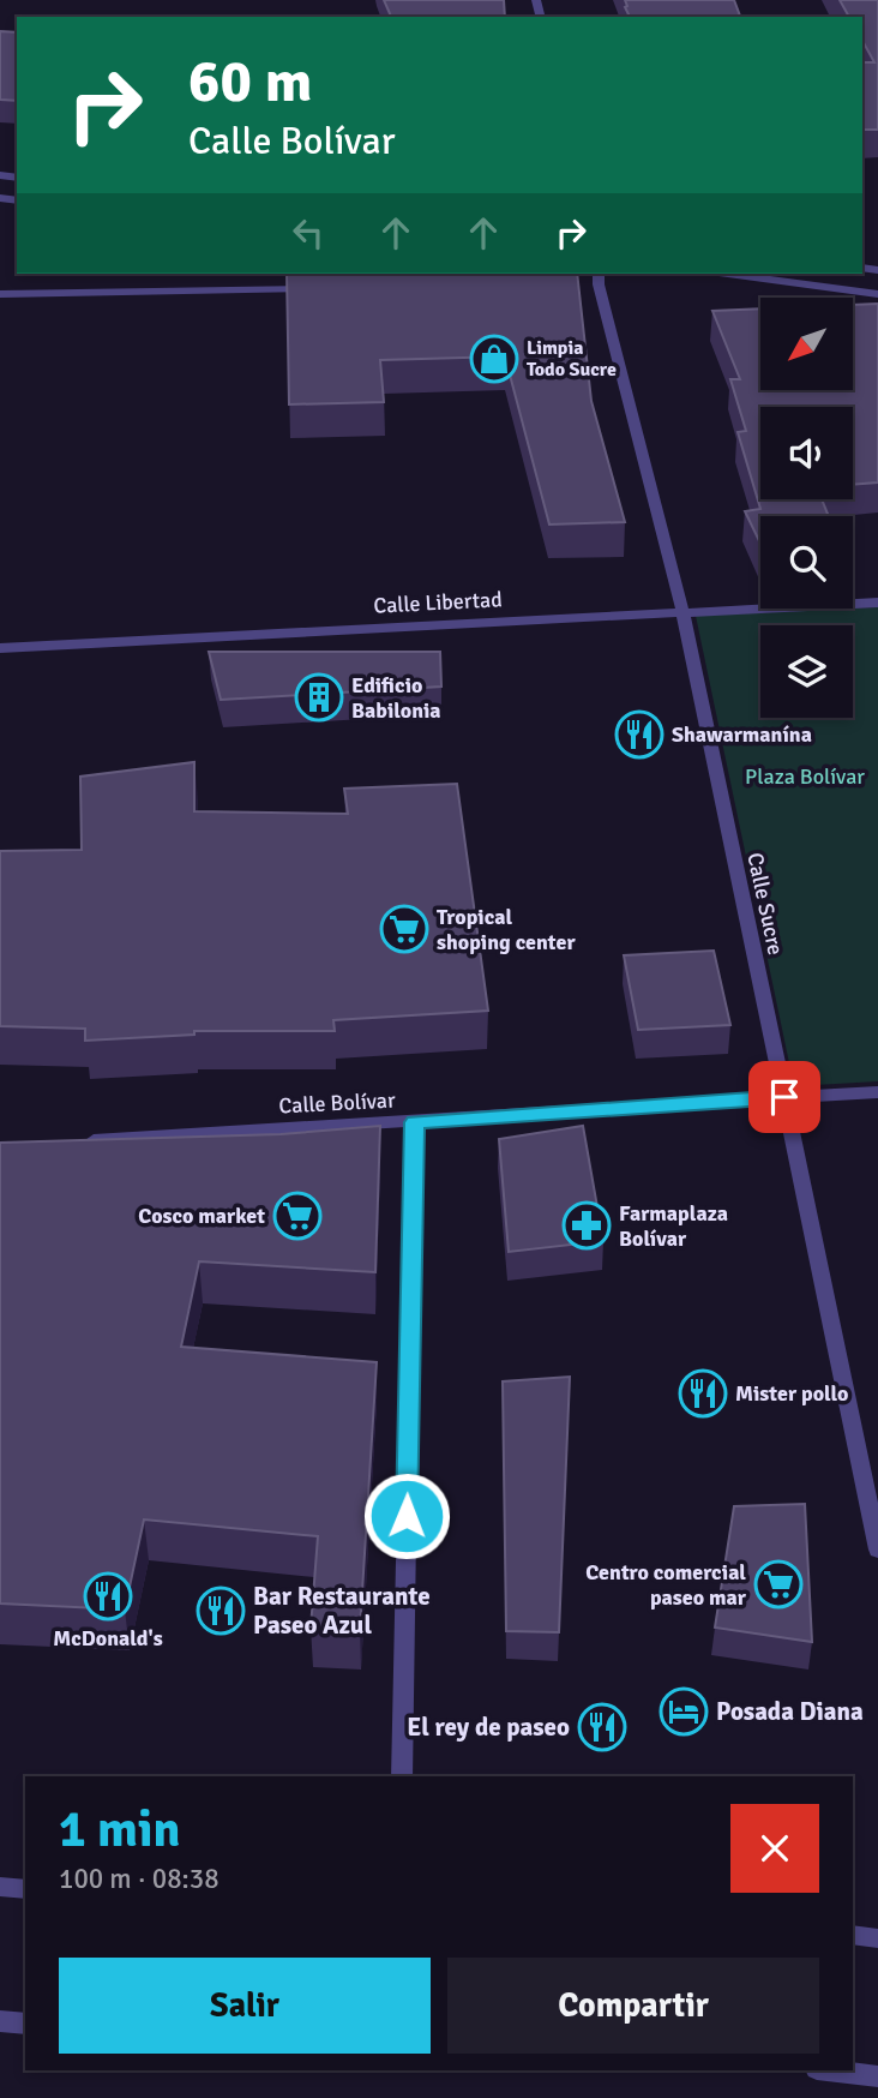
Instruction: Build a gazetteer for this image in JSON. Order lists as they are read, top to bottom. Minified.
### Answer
{"streets":{"street":["Calle Libertad","Calle Sucre","Calle Bolívar"]},"crossings":[["Calle Libertad","Calle Sucre"],["Calle Sucre","Calle Bolívar"]],"parks":["Plaza Bolívar"],"places":{"shop":["Limpia Todo Sucre"],"building":["Edificio Babilonia"],"restaurant":["Shawarmanína","Mister pollo","McDonald's","Bar Restaurante Paseo Azul","El rey de paseo"],"supermarket":["Tropical shoping center","Cosco market","Centro comercial paseo mar"],"pharmacy":["Farmaplaza Bolívar"],"hotel":["Posada Diana"]},"north":"bottom left","page":{"turn":["60 m","Calle Bolívar"],"heading":["1 min","100 m · 08:38"],"buttons":["Salir","Compartir"]}}
